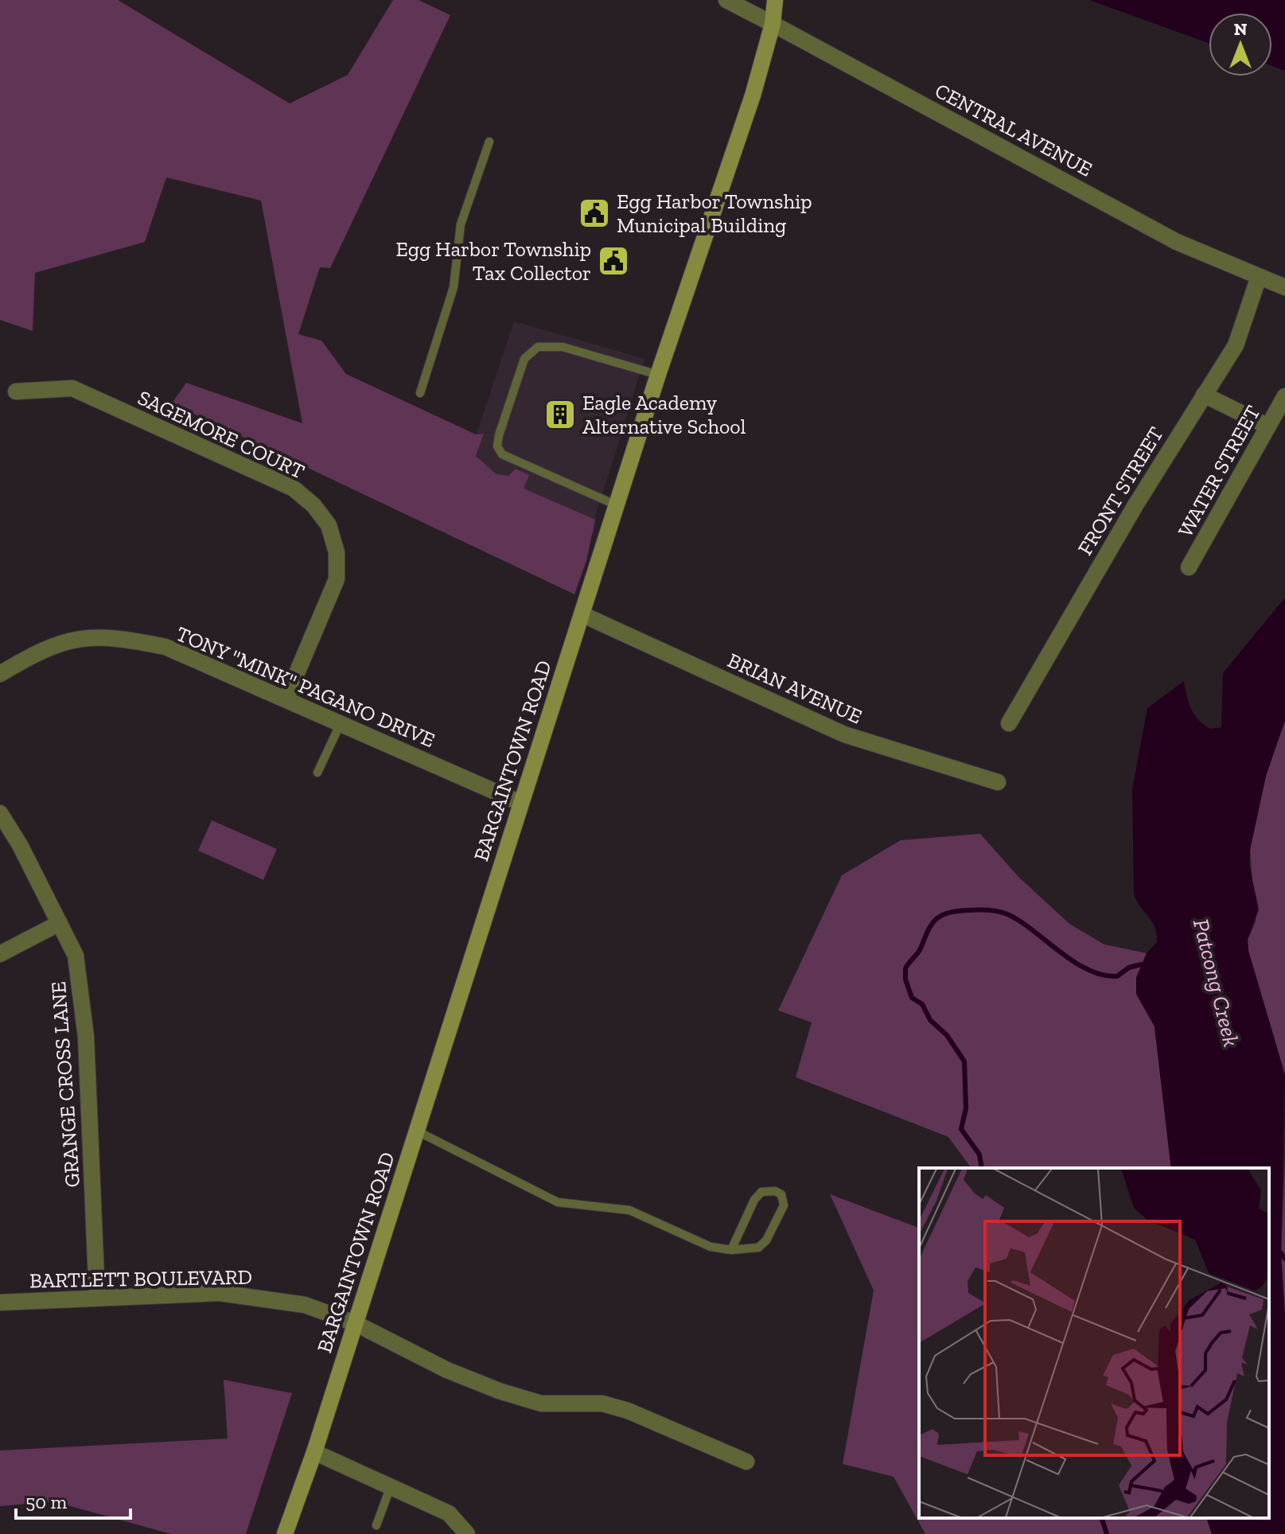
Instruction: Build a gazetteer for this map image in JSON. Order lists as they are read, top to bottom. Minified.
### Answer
{"streets":{"main road":["BARGAINTOWN ROAD"],"street":["CENTRAL AVENUE","SAGEMORE COURT","WATER STREET","FRONT STREET","TONY \"MINK\" PAGANO DRIVE","BRIAN AVENUE","GRANGE CROSS LANE","BARTLETT BOULEVARD"]},"crossings":[["CENTRAL AVENUE","FRONT STREET"],["CENTRAL AVENUE","BARGAINTOWN ROAD"],["SAGEMORE COURT","TONY \"MINK\" PAGANO DRIVE"],["TONY \"MINK\" PAGANO DRIVE","BARGAINTOWN ROAD"],["BRIAN AVENUE","BARGAINTOWN ROAD"],["BARGAINTOWN ROAD","BARTLETT BOULEVARD"],["GRANGE CROSS LANE","BARTLETT BOULEVARD"]],"water":["Patcong Creek"],"places":{"public building":["Egg Harbor Township Municipal Building","Egg Harbor Township Tax Collector"],"building":["Eagle Academy Alternative School"]},"scale_bar":"50 m","north":"top"}
